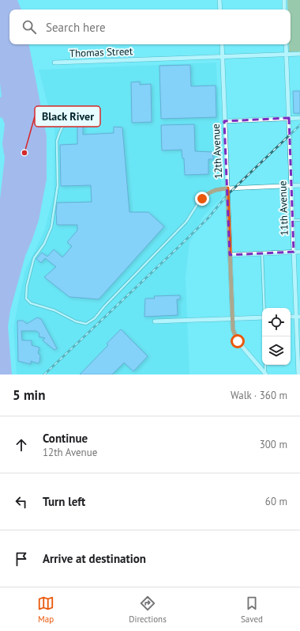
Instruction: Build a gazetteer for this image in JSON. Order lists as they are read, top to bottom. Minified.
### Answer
{"streets":{"street":["Thomas Street","12th Avenue","11th Avenue"]},"crossings":[["Thomas Street","12th Avenue"],["Thomas Street","11th Avenue"]],"places":["Black River"],"page":{"search":"Search here","heading":["5 min","Walk · 360 m"],"list":[["Continue","12th Avenue","300 m"],["Turn left","60 m"],"Arrive at destination"],"nav":["Map","Directions","Saved"]}}
